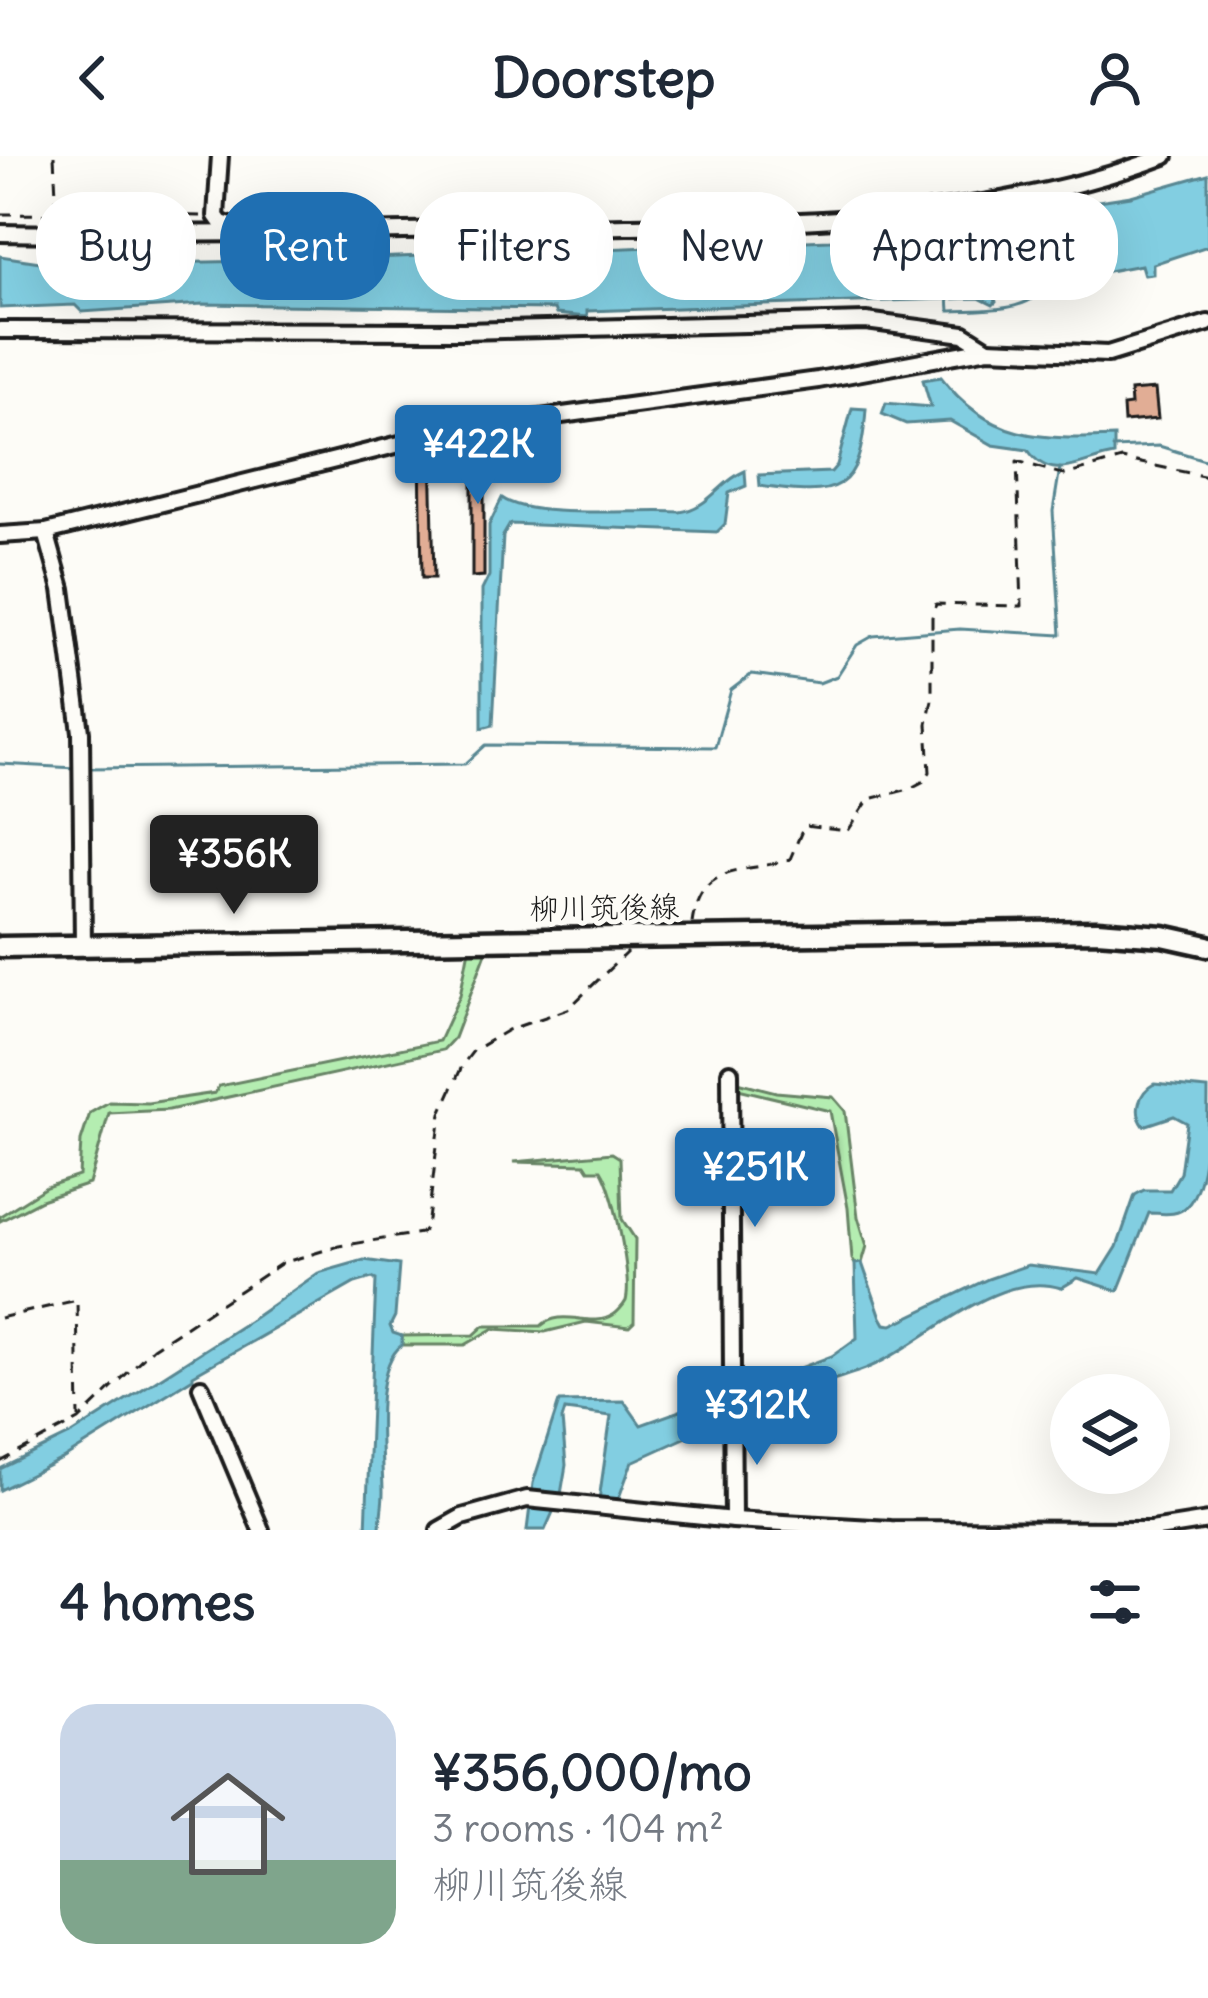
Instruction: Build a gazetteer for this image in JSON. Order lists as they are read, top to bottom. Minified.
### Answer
{"streets":{"main road":["柳川筑後線"]},"page":{"header":"Doorstep","chip":["Buy","Rent","Filters","New","Apartment"],"price":["¥422K","¥356K","¥251K","¥312K"],"heading":"4 homes","list":[{"name":"¥356,000/mo","note":"3 rooms · 104 m² · 柳川筑後線"}]}}
